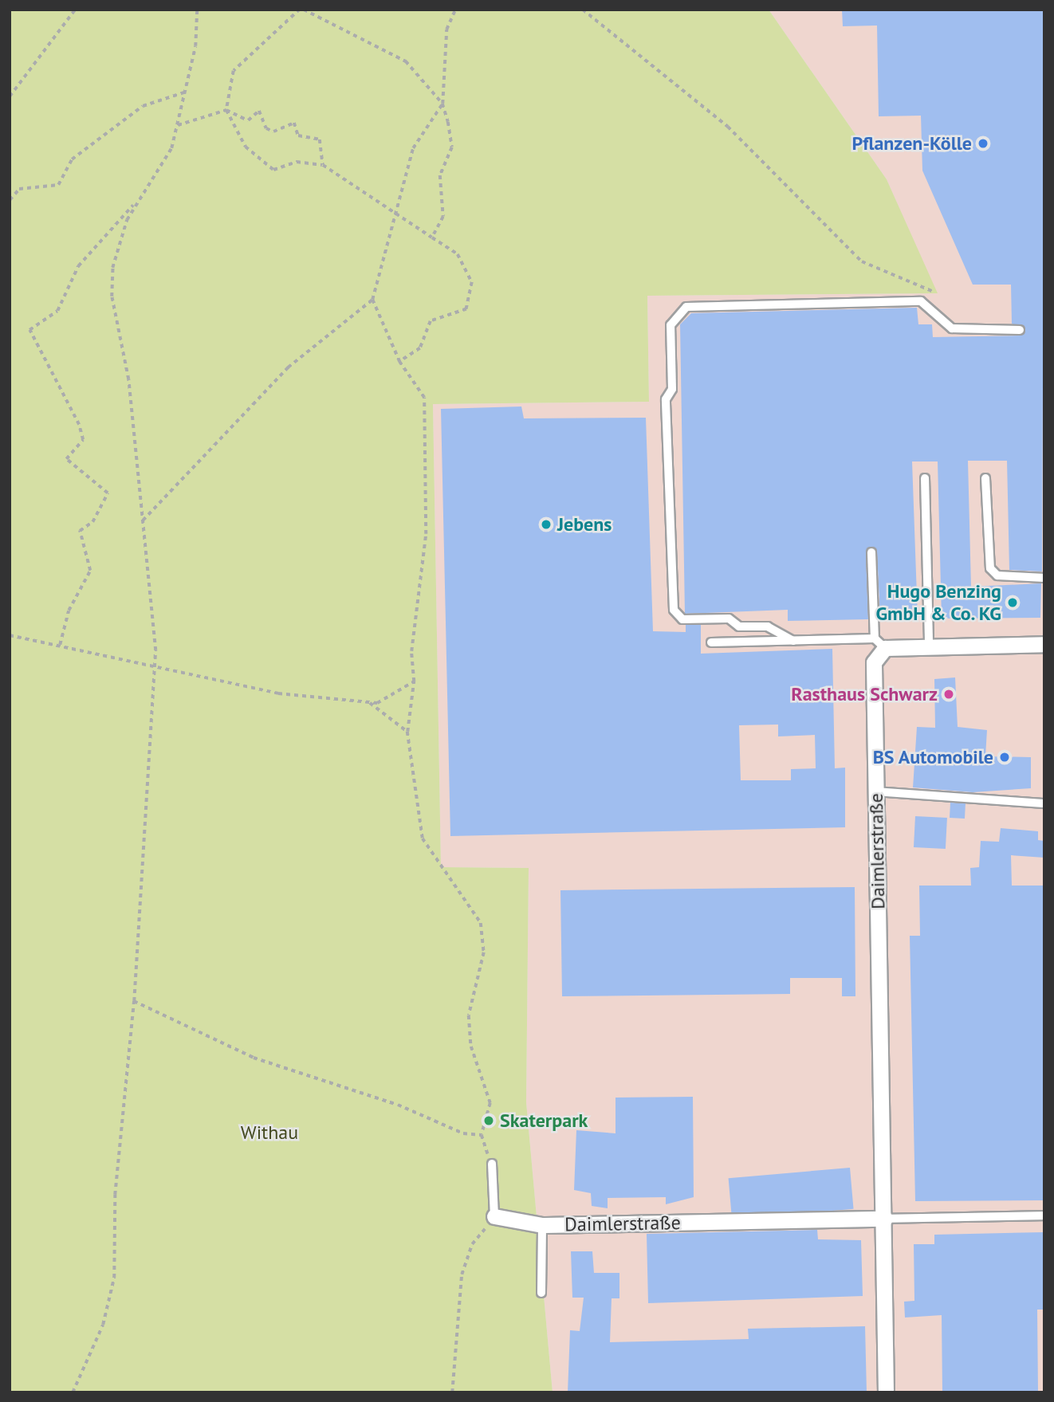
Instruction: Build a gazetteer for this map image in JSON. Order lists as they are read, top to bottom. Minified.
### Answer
{"streets":{"street":["Daimlerstraße"]},"parks":["Withau"],"places":["Pflanzen-Kölle","Jebens","Hugo Benzing GmbH & Co. KG","Rasthaus Schwarz","BS Automobile","Skaterpark"]}
